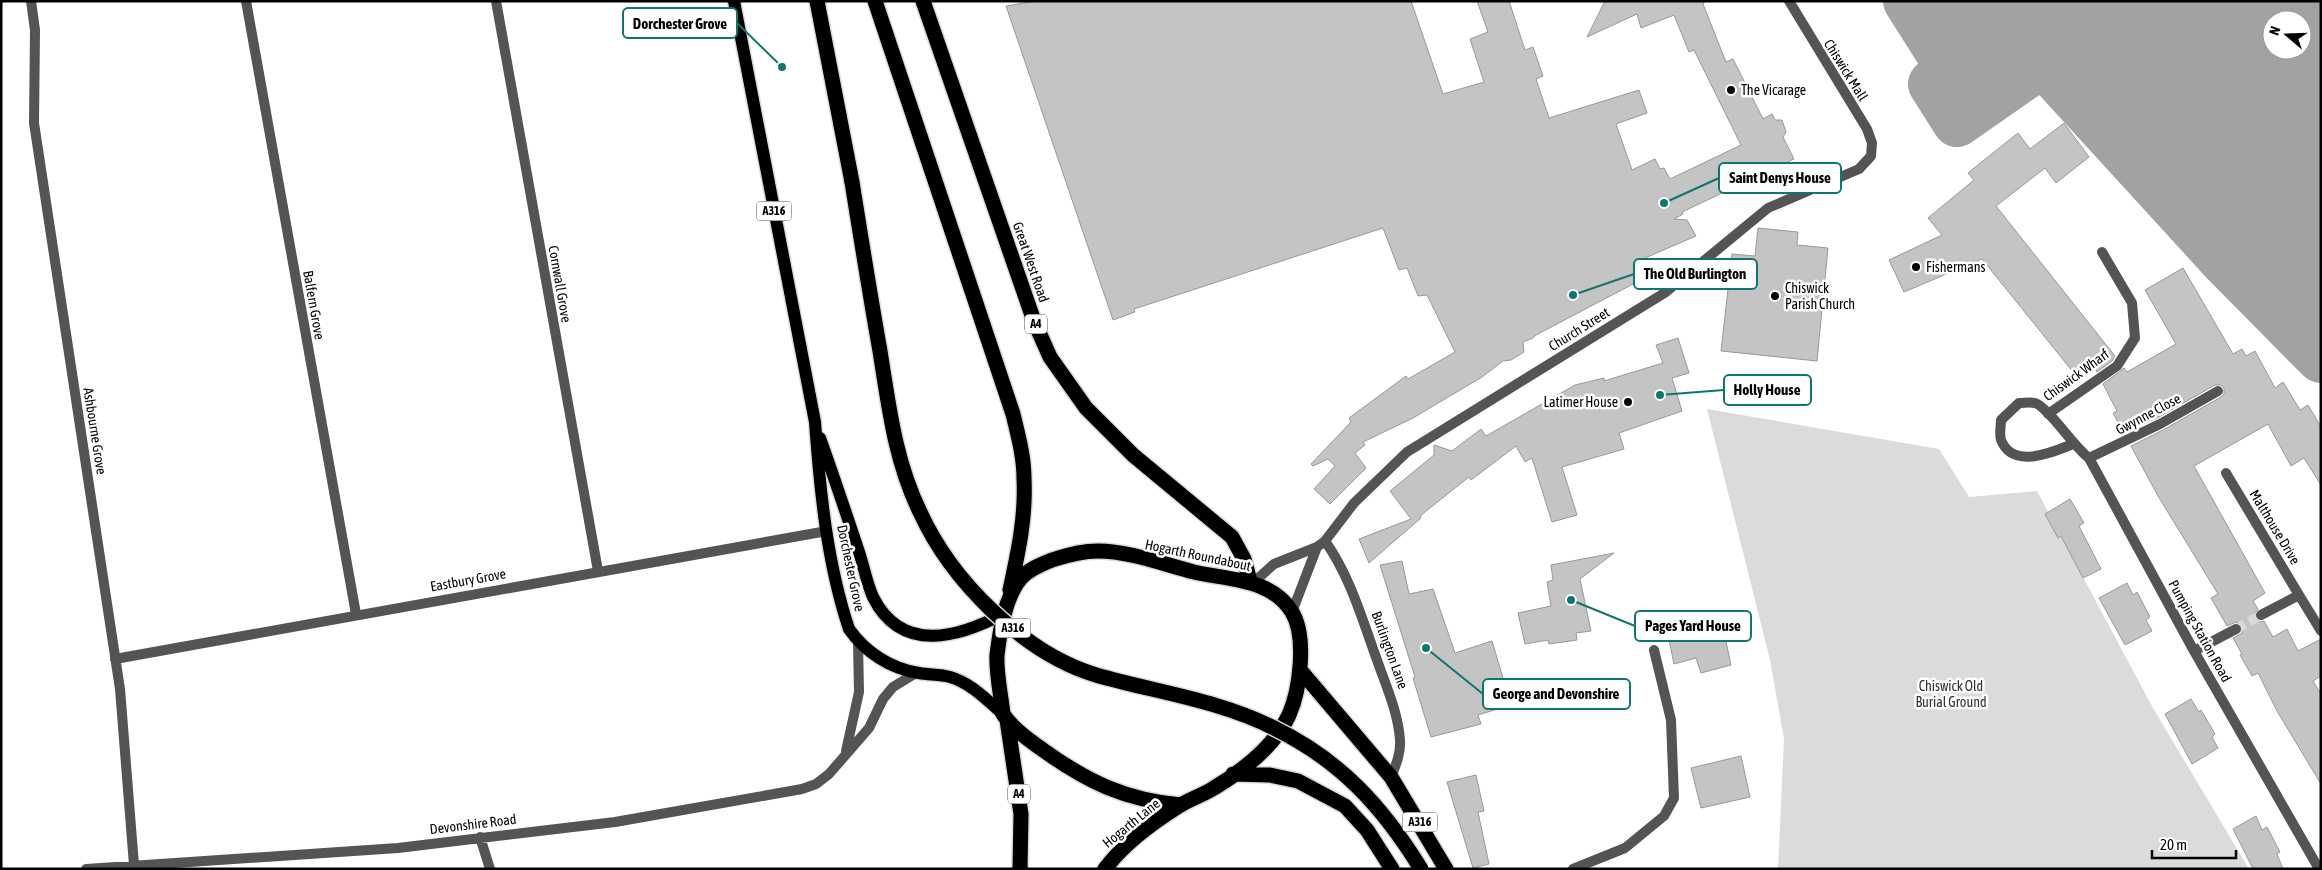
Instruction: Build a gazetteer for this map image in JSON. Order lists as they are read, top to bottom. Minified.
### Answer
{"streets":{"highway":["A316","Great West Road","A4","Hogarth Roundabout","Hogarth Lane"],"main road":["Dorchester Grove"],"street":["Chiswick Mall","Cornwall Grove","Balfern Grove","Church Street","Chiswick Wharf","Gwynne Close","Ashbourne Grove","Malthouse Drive","Eastbury Grove","Pumping Station Road","Burlington Lane","Devonshire Road"]},"crossings":[["Chiswick Mall","Church Street"],["A316","Hogarth Roundabout"],["A316","Burlington Lane"],["Great West Road","Hogarth Roundabout"],["Cornwall Grove","Eastbury Grove"],["Balfern Grove","Eastbury Grove"],["A4","Hogarth Roundabout"],["A4","Dorchester Grove"],["Church Street","Hogarth Roundabout"],["Church Street","Burlington Lane"],["Chiswick Wharf","Pumping Station Road"],["Gwynne Close","Pumping Station Road"],["Ashbourne Grove","Eastbury Grove"],["Ashbourne Grove","Devonshire Road"],["Hogarth Roundabout","Dorchester Grove"],["Hogarth Roundabout","Hogarth Lane"],["Dorchester Grove","Eastbury Grove"],["Dorchester Grove","Devonshire Road"]],"parks":["Chiswick Old Burial Ground"],"places":["Dorchester Grove","The Vicarage","Saint Denys House","Fishermans","The Old Burlington","Chiswick Parish Church","Holly House","Latimer House","Pages Yard House","George and Devonshire"],"scale_bar":"20 m","north":"left"}
